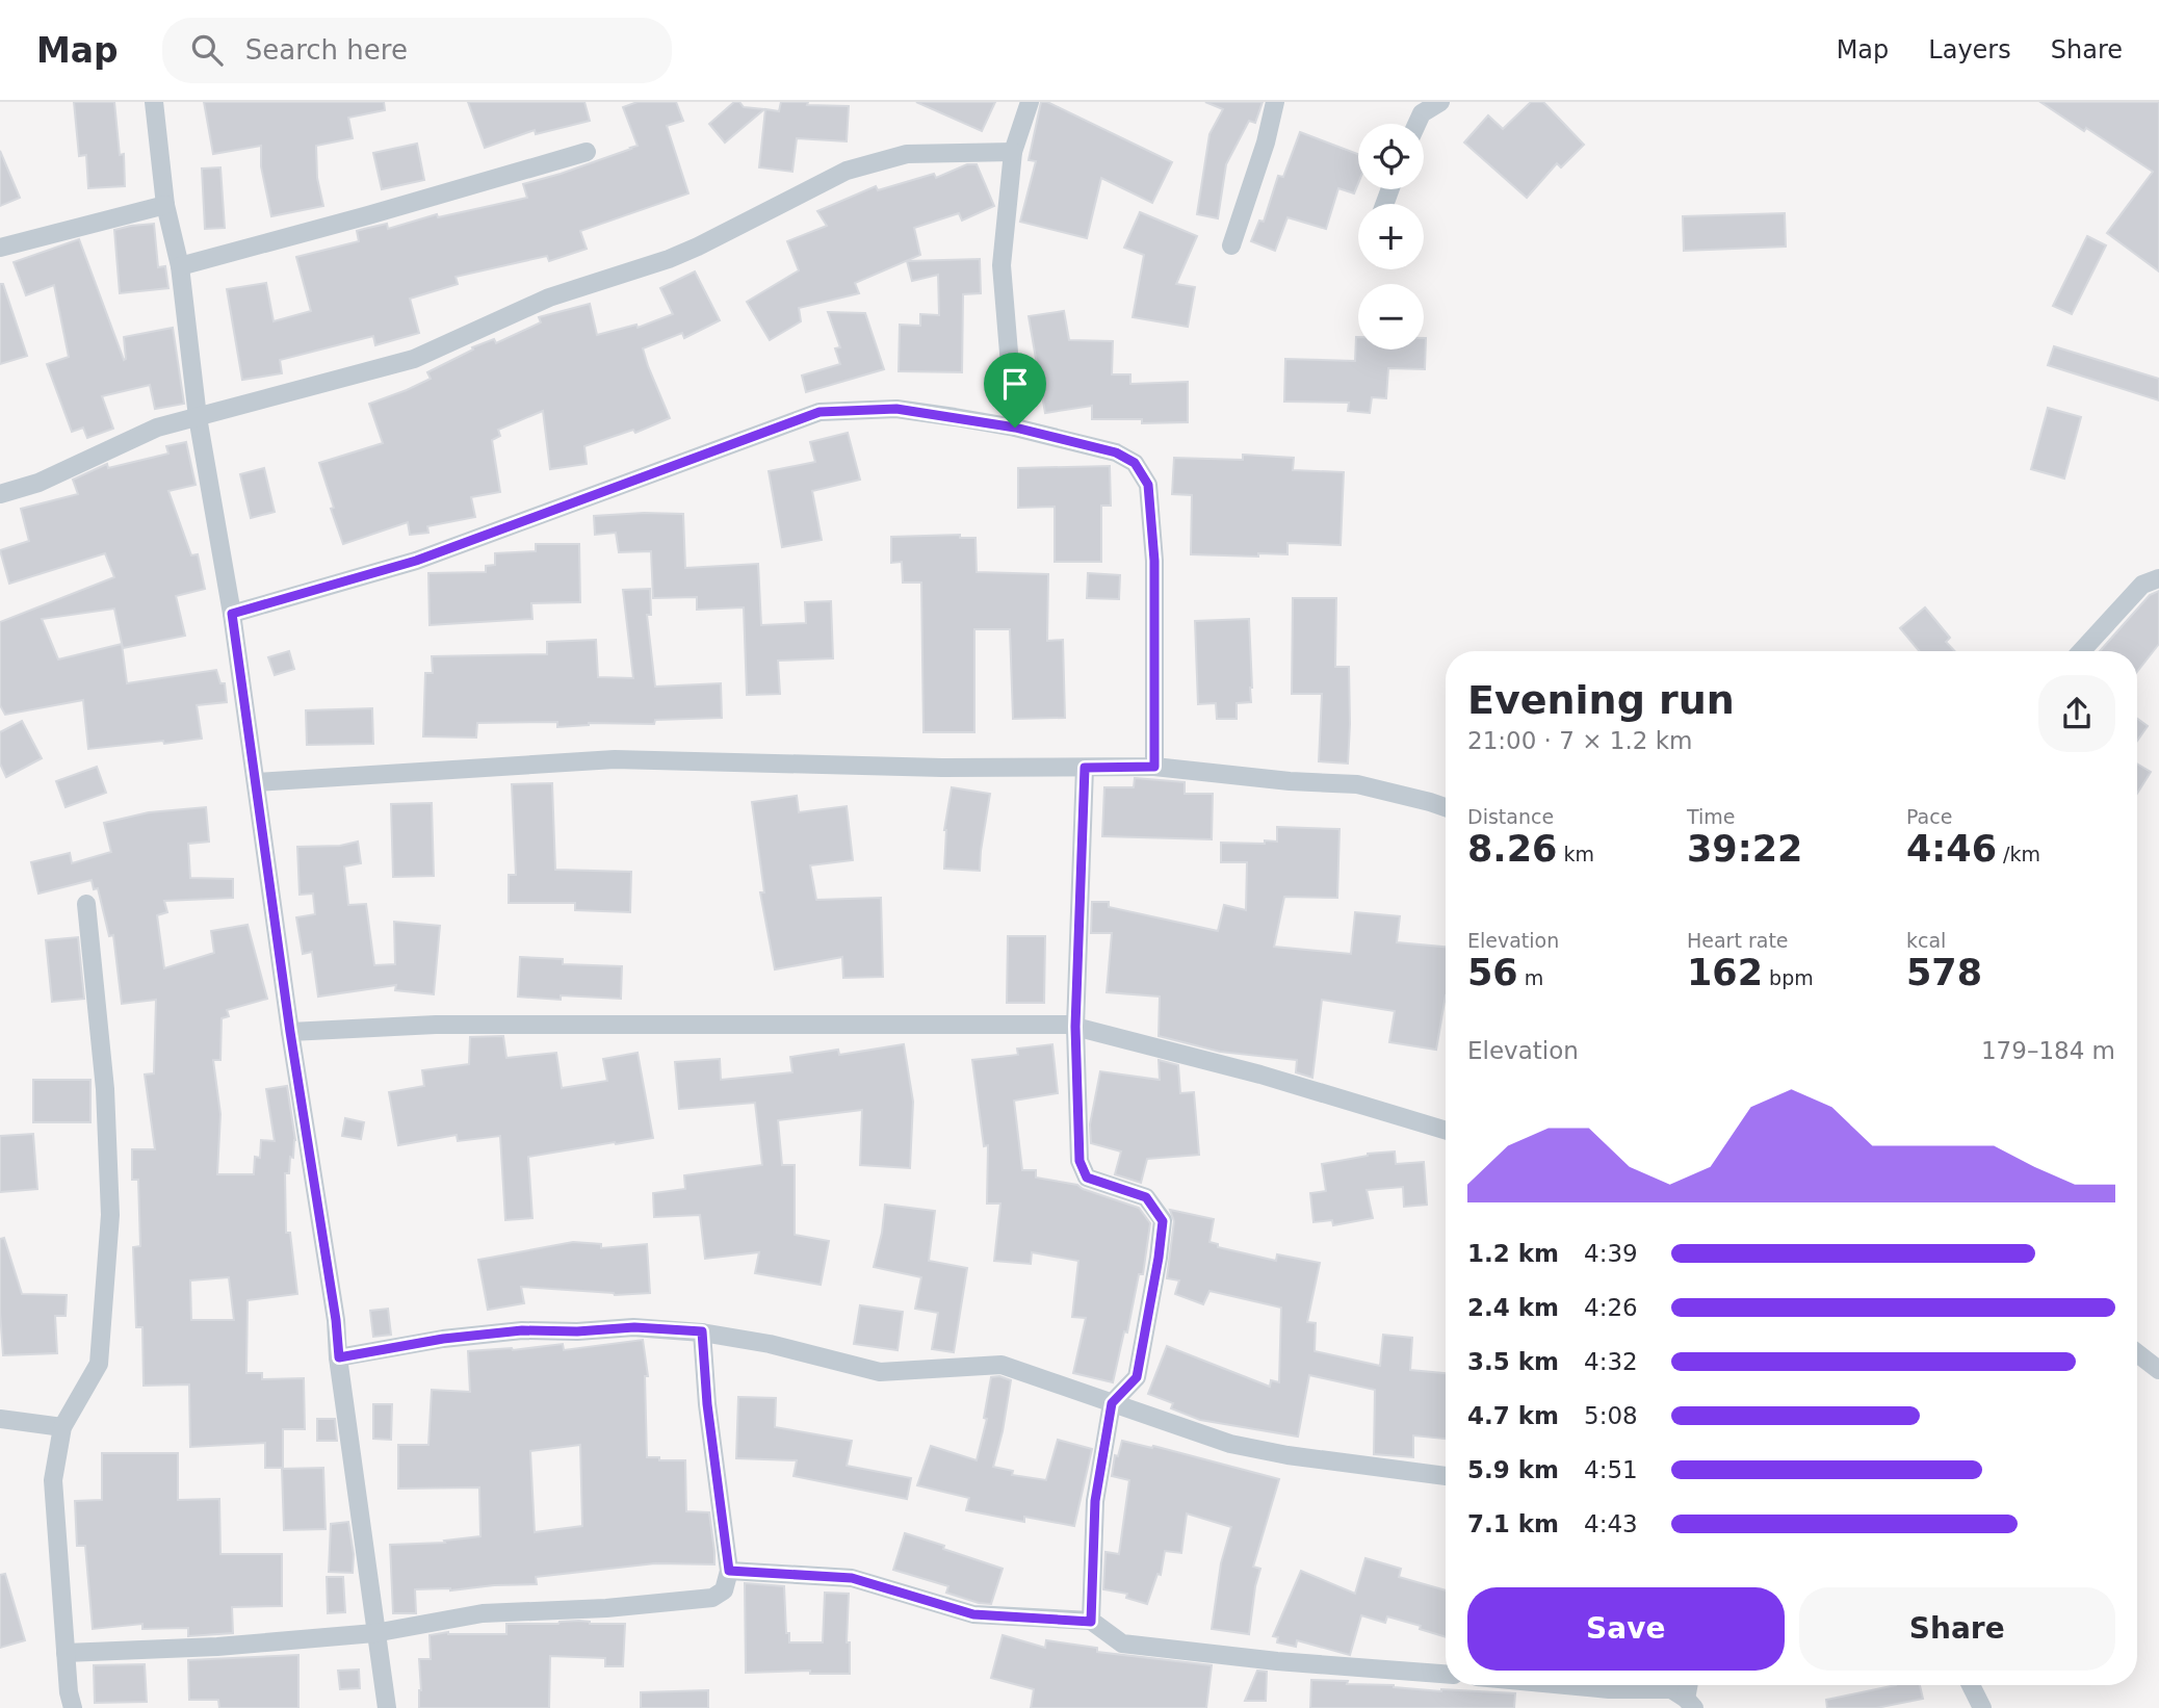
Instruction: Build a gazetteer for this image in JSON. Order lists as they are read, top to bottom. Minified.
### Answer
{"page":{"header":"Map","search":"Search here","nav":["Map","Layers","Share"],"map_buttons":["+","−"],"heading":["Evening run","21:00 · 7 × 1.2 km"],"stats":[["Distance","8.26 km"],["Time","39:22"],["Pace","4:46 /km"],["Elevation","56 m"],["Heart rate","162 bpm"],["kcal","578"]],"chart":["Elevation","179–184 m"],"list":[{"name":"1.2 km","note":"4:39"},{"name":"2.4 km","note":"4:26"},{"name":"3.5 km","note":"4:32"},{"name":"4.7 km","note":"5:08"},{"name":"5.9 km","note":"4:51"},{"name":"7.1 km","note":"4:43"}],"buttons":["Save","Share"]}}
